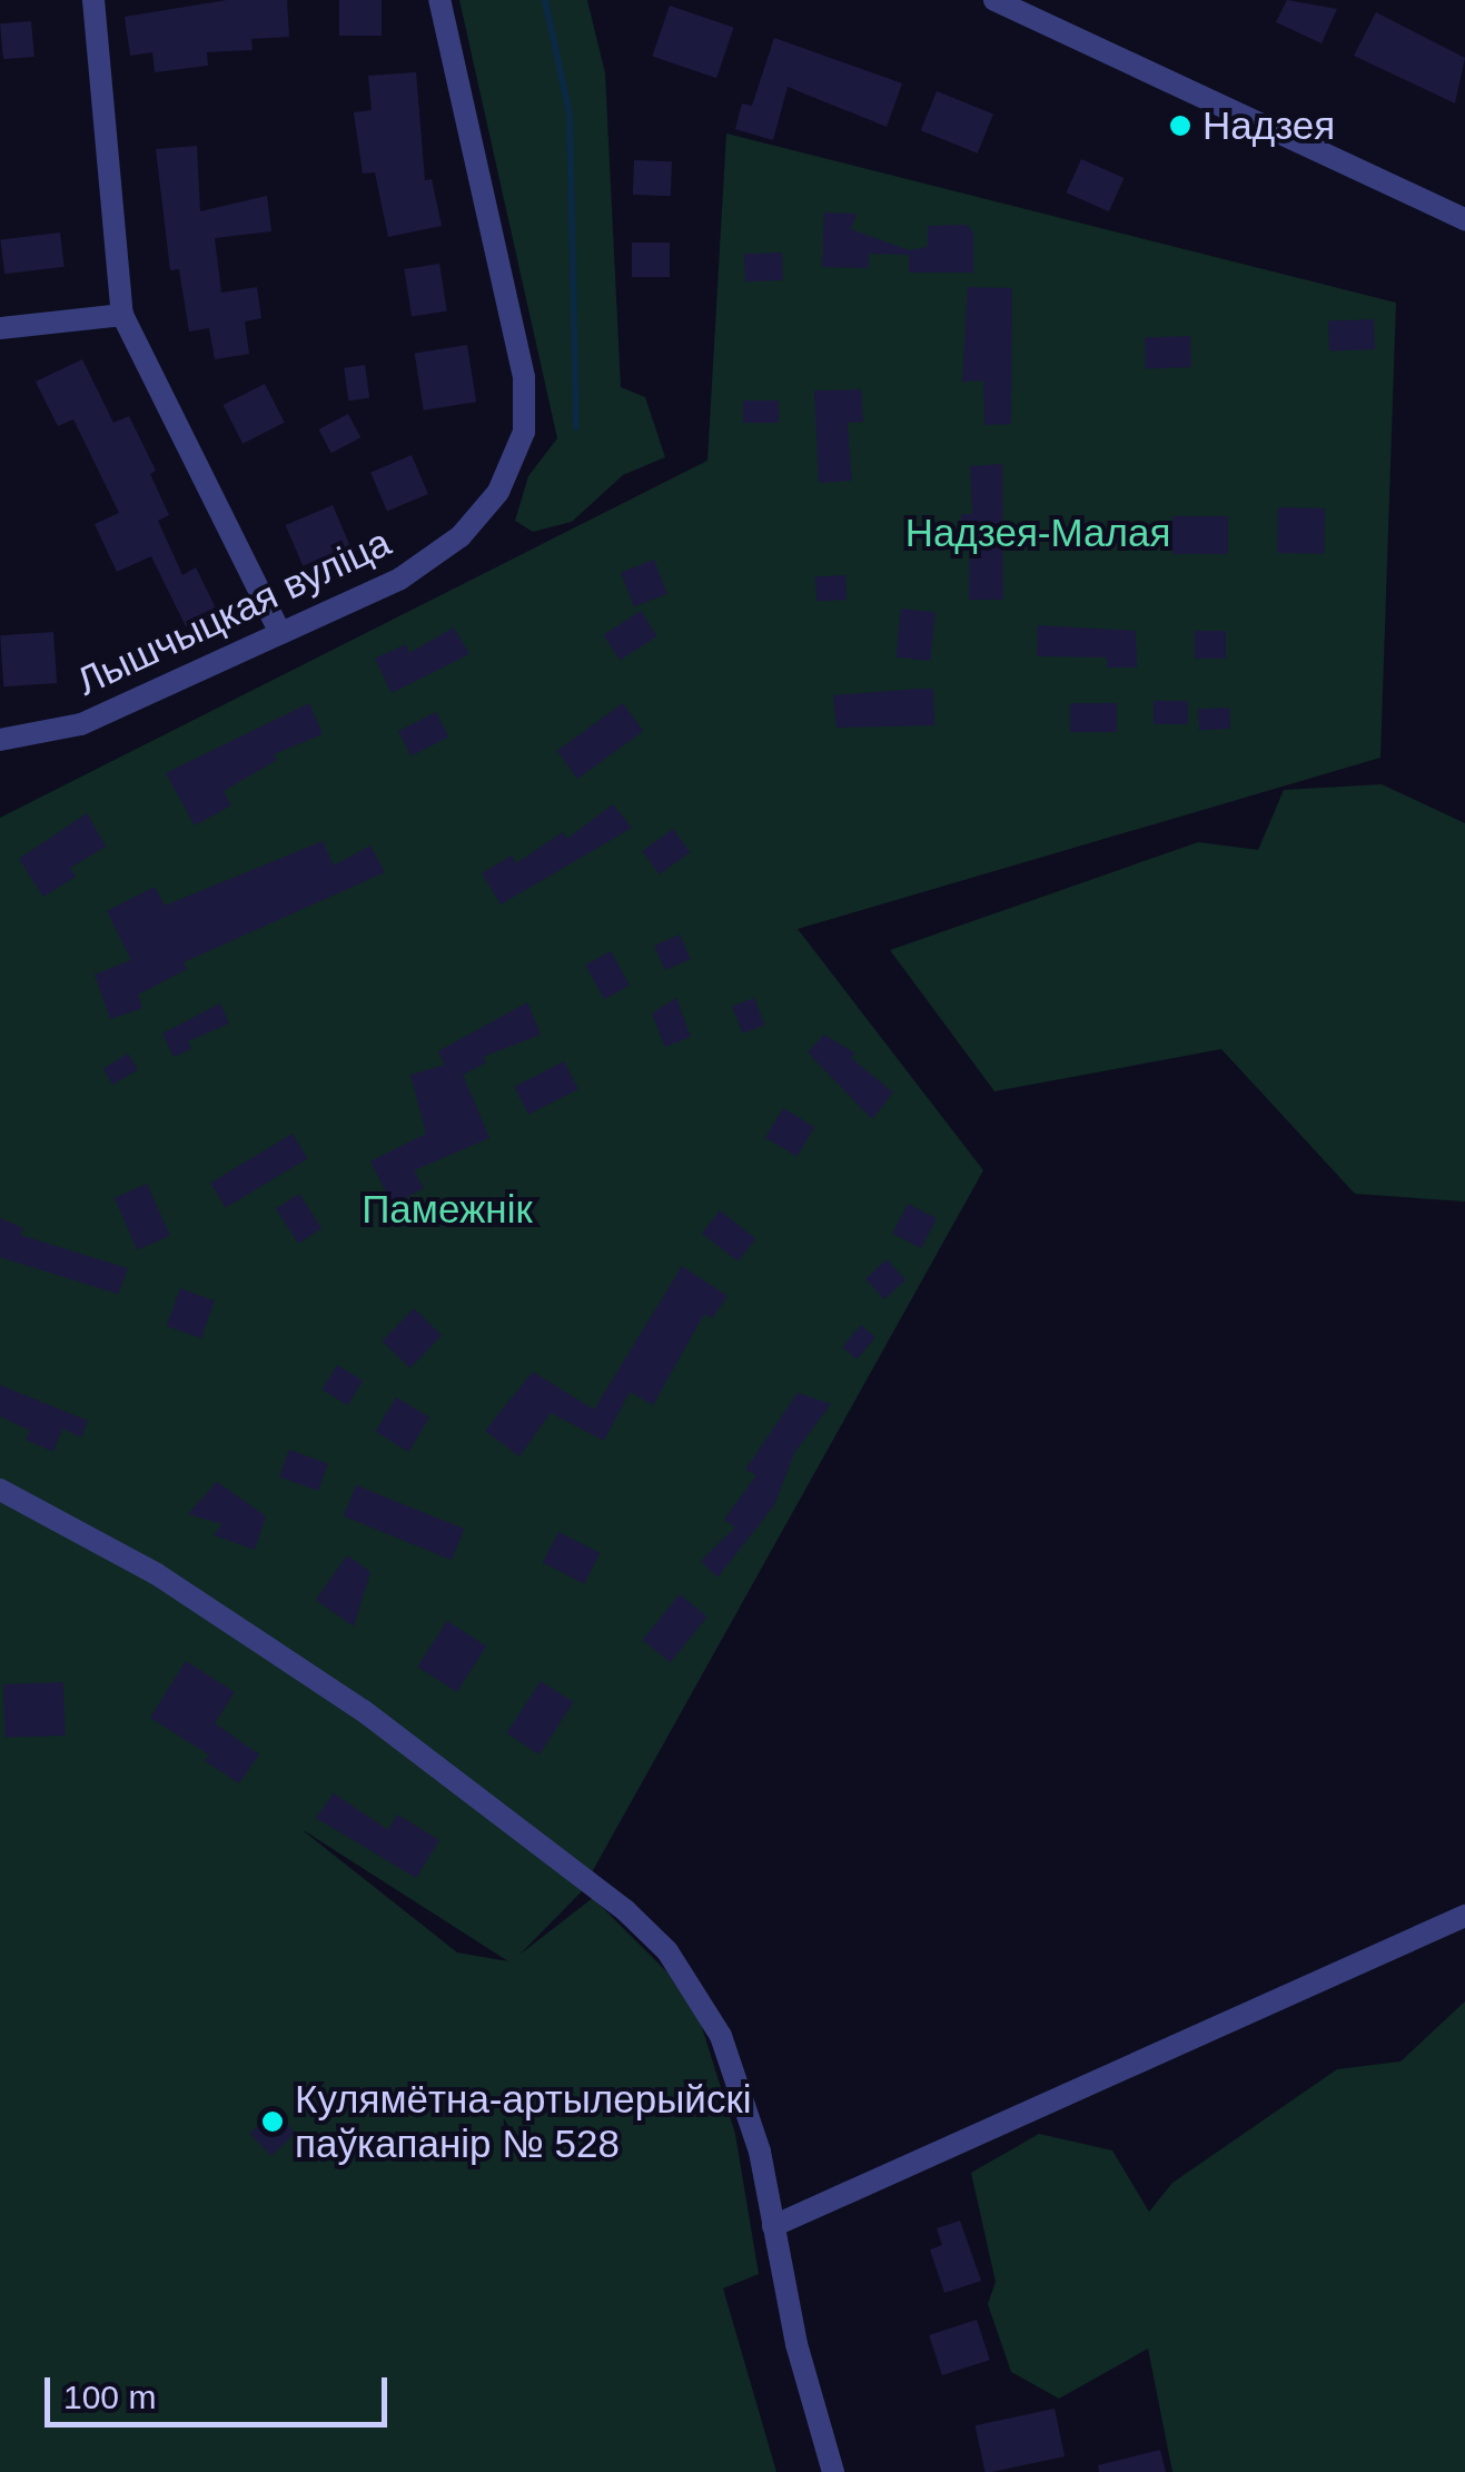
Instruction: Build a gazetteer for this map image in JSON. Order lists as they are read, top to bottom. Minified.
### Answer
{"streets":{"street":["Лышчыцкая вуліца"]},"parks":["Надзея-Малая","Памежнік"],"places":["Надзея","Кулямётна-артылерыйскі паўкапанір № 528"],"scale_bar":"100 m"}
